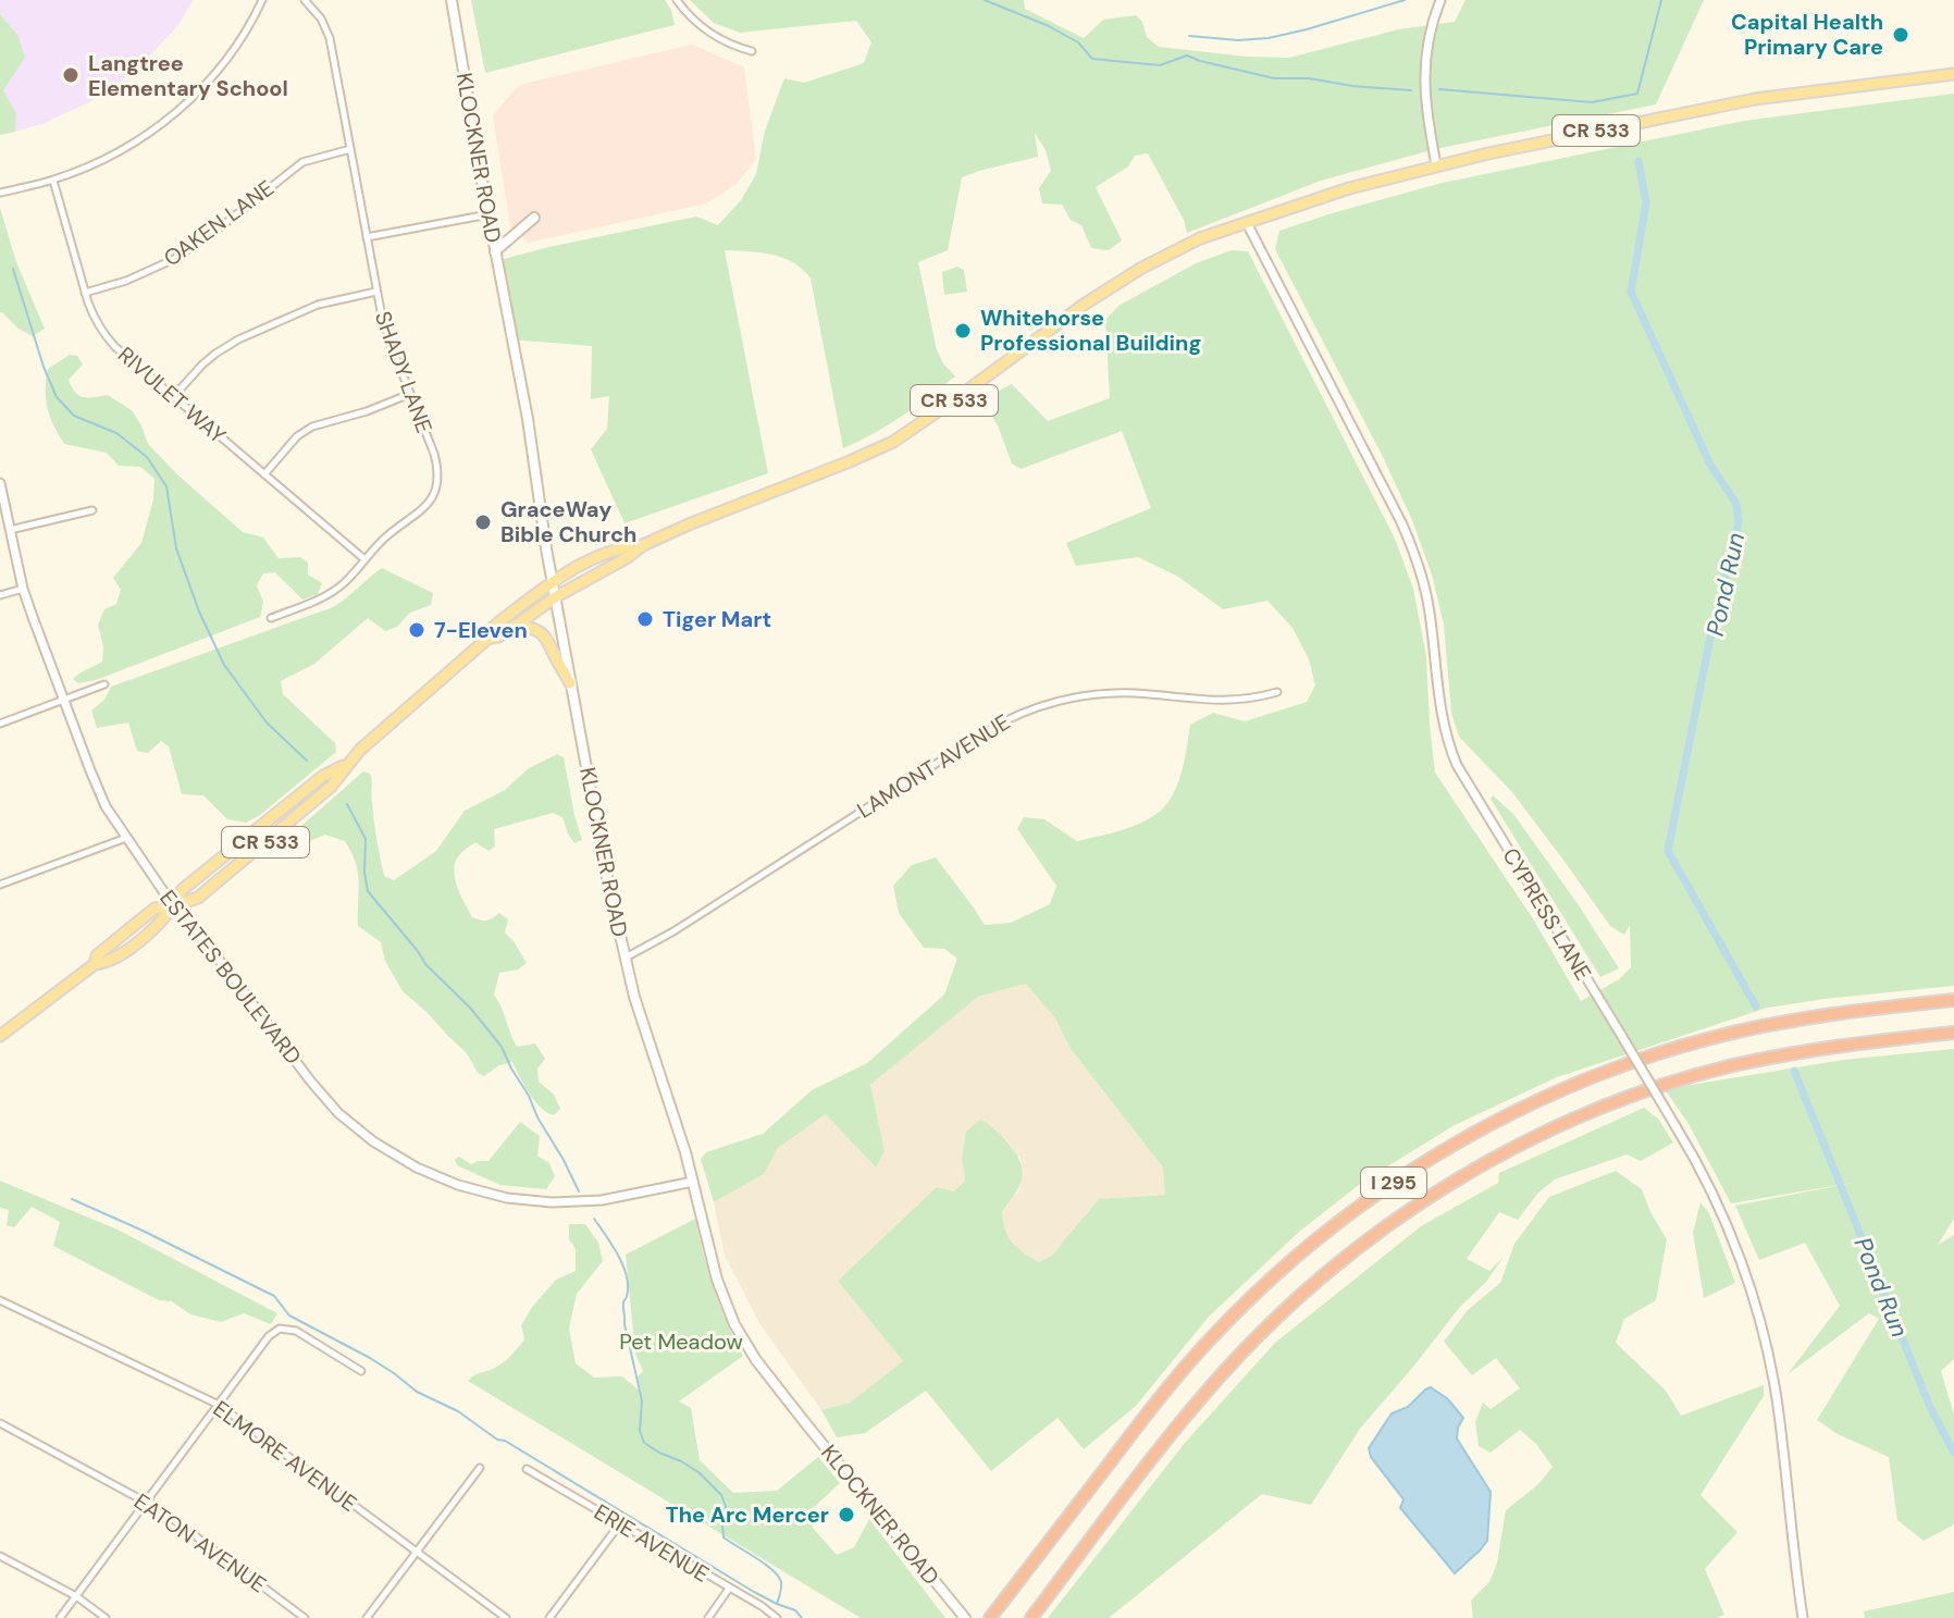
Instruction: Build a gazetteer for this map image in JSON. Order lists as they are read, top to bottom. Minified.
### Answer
{"streets":{"highway":["I 295"],"main road":["CR 533","KLOCKNER ROAD"],"street":["OAKEN LANE","SHADY LANE","RIVULET WAY","LAMONT AVENUE","CYPRESS LANE","ESTATES BOULEVARD","ELMORE AVENUE","EATON AVENUE","ERIE AVENUE"]},"crossings":[["CR 533","KLOCKNER ROAD"],["CR 533","CYPRESS LANE"],["CR 533","ESTATES BOULEVARD"],["KLOCKNER ROAD","LAMONT AVENUE"],["KLOCKNER ROAD","ESTATES BOULEVARD"],["OAKEN LANE","SHADY LANE"],["OAKEN LANE","RIVULET WAY"],["SHADY LANE","RIVULET WAY"]],"water":["Pond Run"],"parks":["Pet Meadow"],"places":["Capital Health Primary Care","Langtree Elementary School","Whitehorse Professional Building","GraceWay Bible Church","Tiger Mart","7-Eleven","The Arc Mercer"]}
